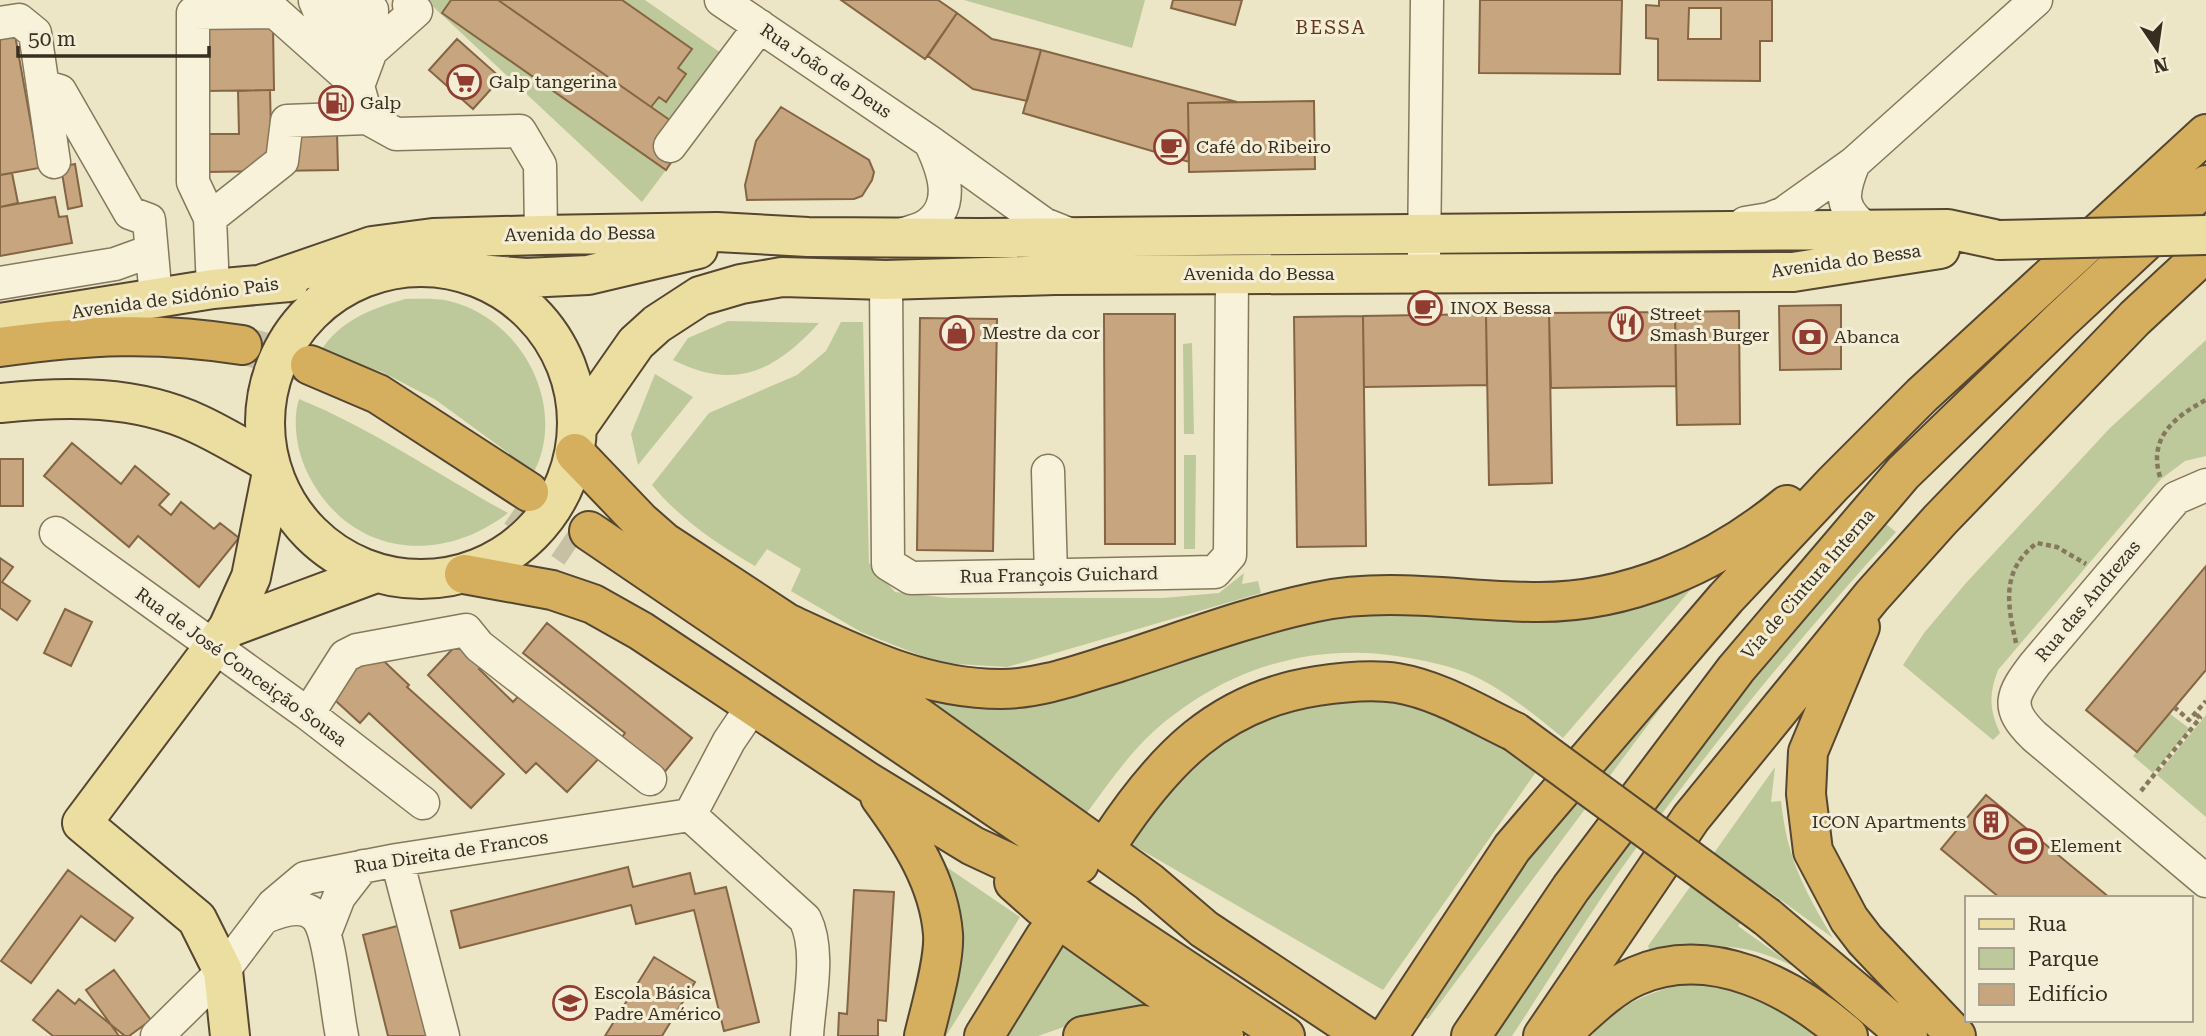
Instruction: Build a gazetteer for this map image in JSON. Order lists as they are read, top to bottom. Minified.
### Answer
{"streets":{"highway":["Via de Cintura Interna"],"main road":["Avenida do Bessa","Avenida de Sidónio Pais"],"street":["Rua João de Deus","Rua François Guichard","Rua das Andrezas","Rua de José Conceição Sousa","Rua Direita de Francos"]},"crossings":[["Rua João de Deus","Avenida do Bessa"],["Avenida do Bessa","Avenida de Sidónio Pais"],["Avenida do Bessa","Rua François Guichard"]],"districts":["BESSA"],"places":{"supermarket":["Galp tangerina"],"fuel station":["Galp"],"cafe":["Café do Ribeiro","INOX Bessa"],"restaurant":["Street Smash Burger"],"shop":["Mestre da cor"],"bank":["Abanca"],"building":["ICON Apartments"],"sports":["Element"],"school or university":["Escola Básica Padre Américo"]},"legend":["Rua","Parque","Edifício"],"scale_bar":"50 m","north":"bottom"}
